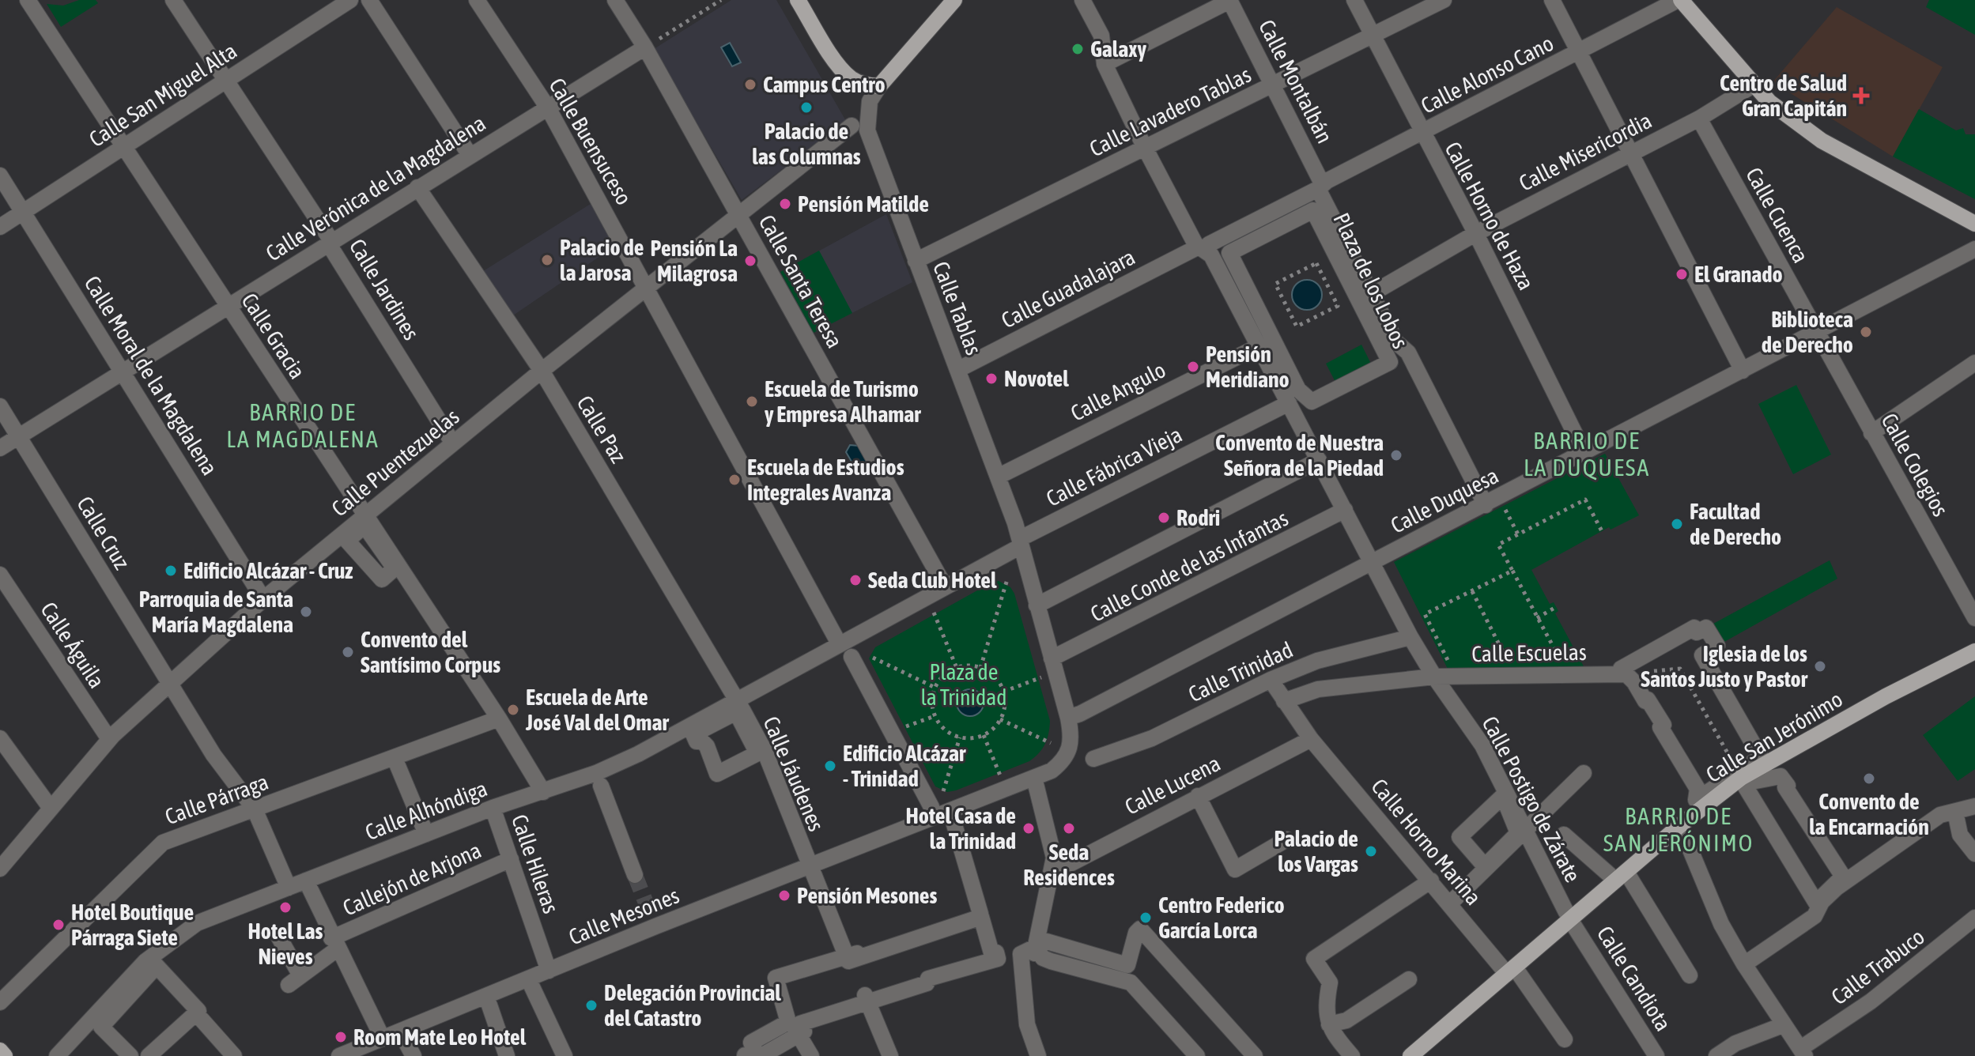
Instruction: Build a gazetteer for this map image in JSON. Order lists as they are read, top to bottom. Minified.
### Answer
{"streets":{"main road":["Calle San Jerónimo"],"street":["Calle Alonso Cano","Calle Montalbán","Calle San Miguel Alta","Calle Lavadero Tablas","Calle Buensuceso","Calle Misericordia","Calle Verónica de la Magdalena","Calle Cuenca","Calle Horno de Haza","Plaza de los Lobos","Calle Santa Teresa","Calle Guadalajara","Calle Jardines","Calle Tablas","Calle Gracia","Calle Moral de la Magdalena","Calle Angulo","Calle Paz","Calle Puentezuelas","Calle Colegios","Calle Fábrica Vieja","Calle Duquesa","Calle Cruz","Calle Conde de las Infantas","Calle Águila","Calle Escuelas","Calle Trinidad","Calle Jáudenes","Calle Lucena","Calle Párraga","Calle Postigo de Zárate","Calle Alhóndiga","Calle Horno Marina","Calle Hileras","Callejón de Arjona","Calle Mesones","Calle Trabuco","Calle Candiota"]},"crossings":[["Calle Alonso Cano","Calle Montalbán"],["Calle Alonso Cano","Calle Horno de Haza"],["Calle Alonso Cano","Plaza de los Lobos"],["Calle Montalbán","Calle Lavadero Tablas"],["Calle Montalbán","Plaza de los Lobos"],["Calle San Miguel Alta","Calle Jardines"],["Calle San Miguel Alta","Calle Gracia"],["Calle San Miguel Alta","Calle Moral de la Magdalena"],["Calle Lavadero Tablas","Calle Horno de Haza"],["Calle Lavadero Tablas","Calle Tablas"],["Calle Buensuceso","Calle Verónica de la Magdalena"],["Calle Buensuceso","Calle Puentezuelas"],["Calle Buensuceso","Calle Alhóndiga"],["Calle Misericordia","Calle Cuenca"],["Calle Misericordia","Calle Horno de Haza"],["Calle Misericordia","Plaza de los Lobos"],["Calle Verónica de la Magdalena","Calle Santa Teresa"],["Calle Verónica de la Magdalena","Calle Jardines"],["Calle Verónica de la Magdalena","Calle Gracia"],["Calle Verónica de la Magdalena","Calle Moral de la Magdalena"],["Calle Verónica de la Magdalena","Calle Paz"],["Calle Verónica de la Magdalena","Calle Cruz"],["Calle Cuenca","Calle Colegios"],["Calle Cuenca","Calle Duquesa"],["Calle Horno de Haza","Calle Duquesa"],["Plaza de los Lobos","Calle Guadalajara"],["Plaza de los Lobos","Calle Duquesa"],["Calle Santa Teresa","Calle Puentezuelas"],["Calle Guadalajara","Calle Tablas"],["Calle Jardines","Calle Puentezuelas"],["Calle Tablas","Calle Angulo"],["Calle Tablas","Calle Fábrica Vieja"],["Calle Gracia","Calle Puentezuelas"],["Calle Gracia","Calle Párraga"],["Calle Gracia","Calle Alhóndiga"],["Calle Moral de la Magdalena","Calle Puentezuelas"],["Calle Paz","Calle Puentezuelas"],["Calle Paz","Calle Jáudenes"],["Calle Paz","Calle Alhóndiga"],["Calle Puentezuelas","Calle Cruz"],["Calle Puentezuelas","Calle Águila"],["Calle Colegios","Calle Duquesa"],["Calle Fábrica Vieja","Calle Postigo de Zárate"],["Calle Duquesa","Calle Postigo de Zárate"],["Calle Cruz","Calle Párraga"],["Calle Cruz","Calle Alhóndiga"],["Calle Conde de las Infantas","Calle Postigo de Zárate"],["Calle Escuelas","Calle Postigo de Zárate"],["Calle Escuelas","Calle Horno Marina"],["Calle Trinidad","Calle Postigo de Zárate"],["Calle Trinidad","Calle Horno Marina"],["Calle San Jerónimo","Calle Horno Marina"],["Calle Jáudenes","Calle Alhóndiga"],["Calle Jáudenes","Calle Mesones"],["Calle Lucena","Calle Horno Marina"],["Calle Postigo de Zárate","Calle Candiota"],["Calle Alhóndiga","Calle Hileras"],["Calle Hileras","Callejón de Arjona"],["Calle Hileras","Calle Mesones"]],"districts":["BARRIO DE LA MAGDALENA","BARRIO DE LA DUQUESA","BARRIO DE SAN JERÓNIMO"],"parks":["Plaza de la Trinidad"],"places":{"other":["Galaxy","Campus Centro","Palacio de las Columnas","Pensión Matilde","Palacio de la Jarosa","Pensión La Milagrosa","El Granado","Biblioteca de Derecho","Pensión Meridiano","Novotel","Escuela de Turismo y Empresa Alhamar","Convento de Nuestra Señora de la Piedad","Escuela de Estudios Integrales Avanza","Rodri","Facultad de Derecho","Edificio Alcázar - Cruz","Seda Club Hotel","Parroquia de Santa María Magdalena","Convento del Santísimo Corpus","Iglesia de los Santos Justo y Pastor","Escuela de Arte José Val del Omar","Edificio Alcázar - Trinidad","Convento de la Encarnación","Hotel Casa de la Trinidad","Seda Residences","Palacio de los Vargas","Pensión Mesones","Hotel Las Nieves","Centro Federico García Lorca","Hotel Boutique Párraga Siete","Delegación Provincial del Catastro","Room Mate Leo Hotel"],"health":["Centro de Salud Gran Capitán"]}}
